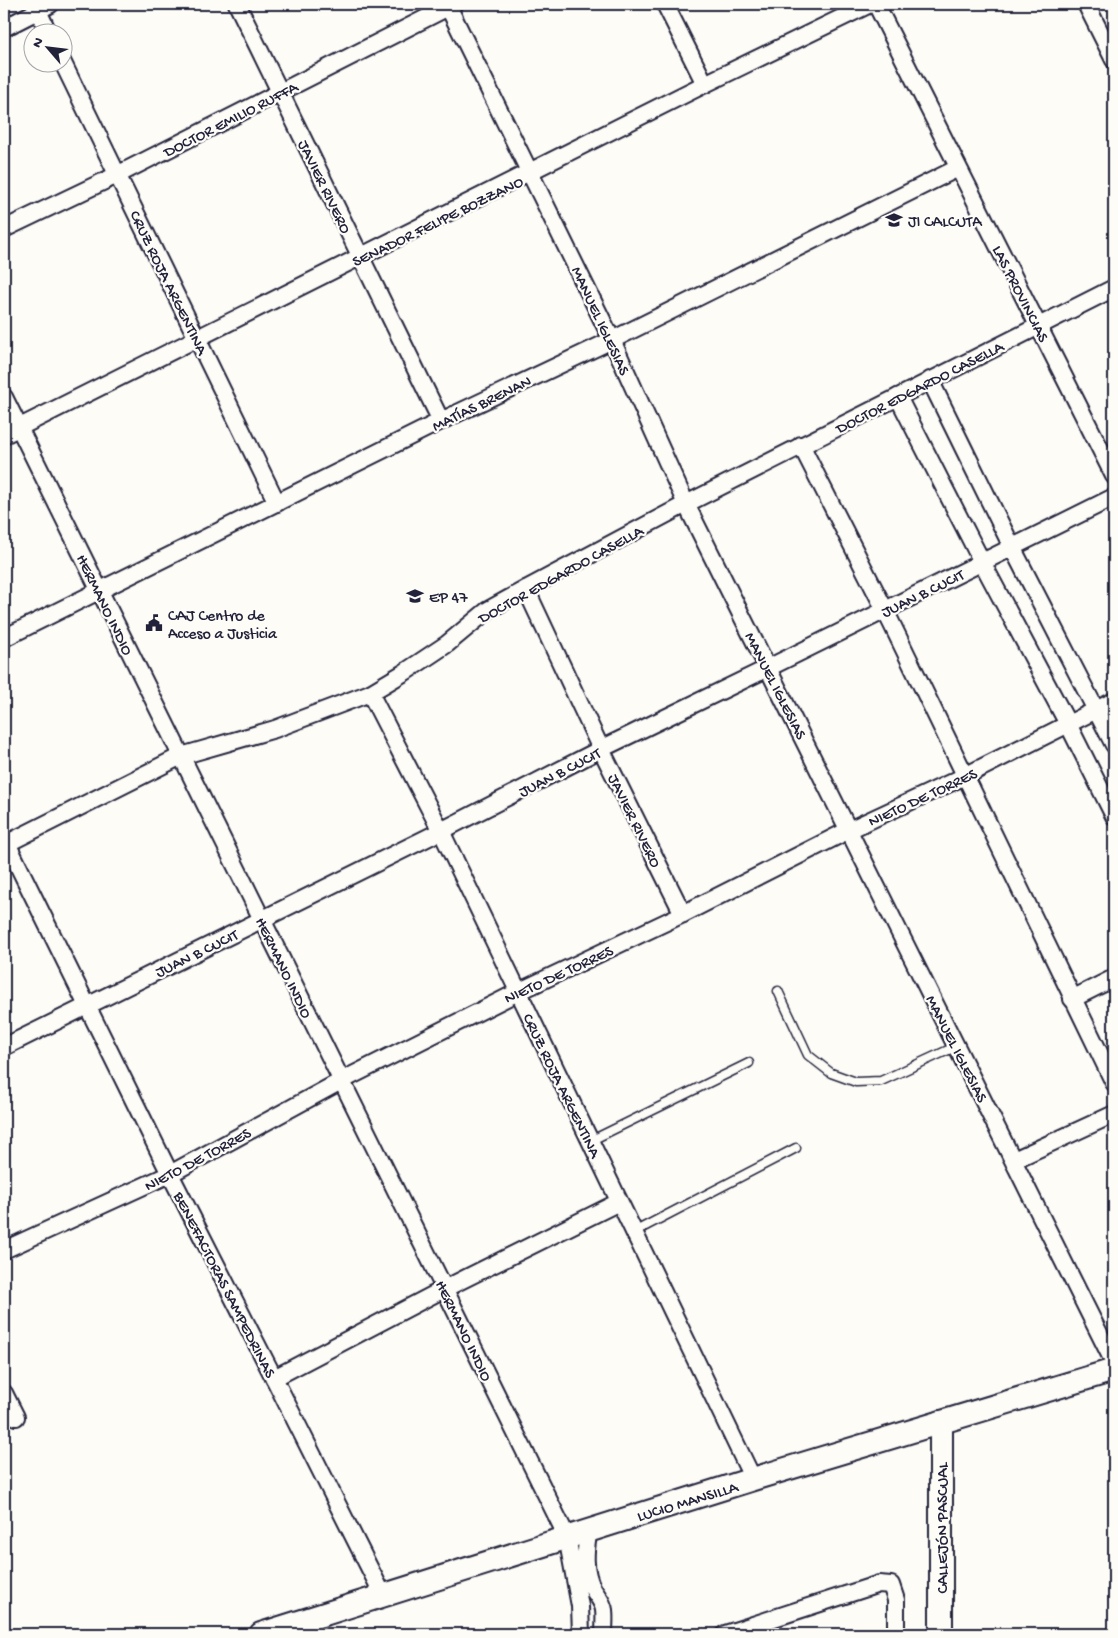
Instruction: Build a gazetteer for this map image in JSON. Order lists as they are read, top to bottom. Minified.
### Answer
{"streets":{"main road":["LUCIO MANSILLA","CALLEJÓN PASCUAL"],"street":["DOCTOR EMILIO RUFFA","JAVIER RIVERO","SENADOR FELIPE BOZZANO","CRUZ ROJA ARGENTINA","LAS PROVINCIAS","MANUEL IGLESIAS","DOCTOR EDGARDO CASELLA","MATÍAS BRENAN","JUAN B CUCIT","HERMANO INDIO","NIETO DE TORRES","BENEFACTORAS SAMPEDRINAS"]},"crossings":[["DOCTOR EMILIO RUFFA","JAVIER RIVERO"],["DOCTOR EMILIO RUFFA","CRUZ ROJA ARGENTINA"],["DOCTOR EMILIO RUFFA","MANUEL IGLESIAS"],["JAVIER RIVERO","SENADOR FELIPE BOZZANO"],["JAVIER RIVERO","DOCTOR EDGARDO CASELLA"],["JAVIER RIVERO","MATÍAS BRENAN"],["JAVIER RIVERO","JUAN B CUCIT"],["JAVIER RIVERO","NIETO DE TORRES"],["SENADOR FELIPE BOZZANO","CRUZ ROJA ARGENTINA"],["SENADOR FELIPE BOZZANO","MANUEL IGLESIAS"],["SENADOR FELIPE BOZZANO","HERMANO INDIO"],["CRUZ ROJA ARGENTINA","DOCTOR EDGARDO CASELLA"],["CRUZ ROJA ARGENTINA","MATÍAS BRENAN"],["CRUZ ROJA ARGENTINA","JUAN B CUCIT"],["CRUZ ROJA ARGENTINA","NIETO DE TORRES"],["CRUZ ROJA ARGENTINA","LUCIO MANSILLA"],["LAS PROVINCIAS","DOCTOR EDGARDO CASELLA"],["LAS PROVINCIAS","MATÍAS BRENAN"],["MANUEL IGLESIAS","DOCTOR EDGARDO CASELLA"],["MANUEL IGLESIAS","MATÍAS BRENAN"],["MANUEL IGLESIAS","JUAN B CUCIT"],["MANUEL IGLESIAS","NIETO DE TORRES"],["DOCTOR EDGARDO CASELLA","HERMANO INDIO"],["DOCTOR EDGARDO CASELLA","BENEFACTORAS SAMPEDRINAS"],["MATÍAS BRENAN","HERMANO INDIO"],["JUAN B CUCIT","HERMANO INDIO"],["JUAN B CUCIT","BENEFACTORAS SAMPEDRINAS"],["HERMANO INDIO","NIETO DE TORRES"],["HERMANO INDIO","LUCIO MANSILLA"],["NIETO DE TORRES","BENEFACTORAS SAMPEDRINAS"],["BENEFACTORAS SAMPEDRINAS","LUCIO MANSILLA"],["LUCIO MANSILLA","CALLEJÓN PASCUAL"]],"places":{"school or university":["JI CALCUTA","EP 47"],"public building":["CAJ Centro de Acceso a Justicia"]},"north":"top left"}
